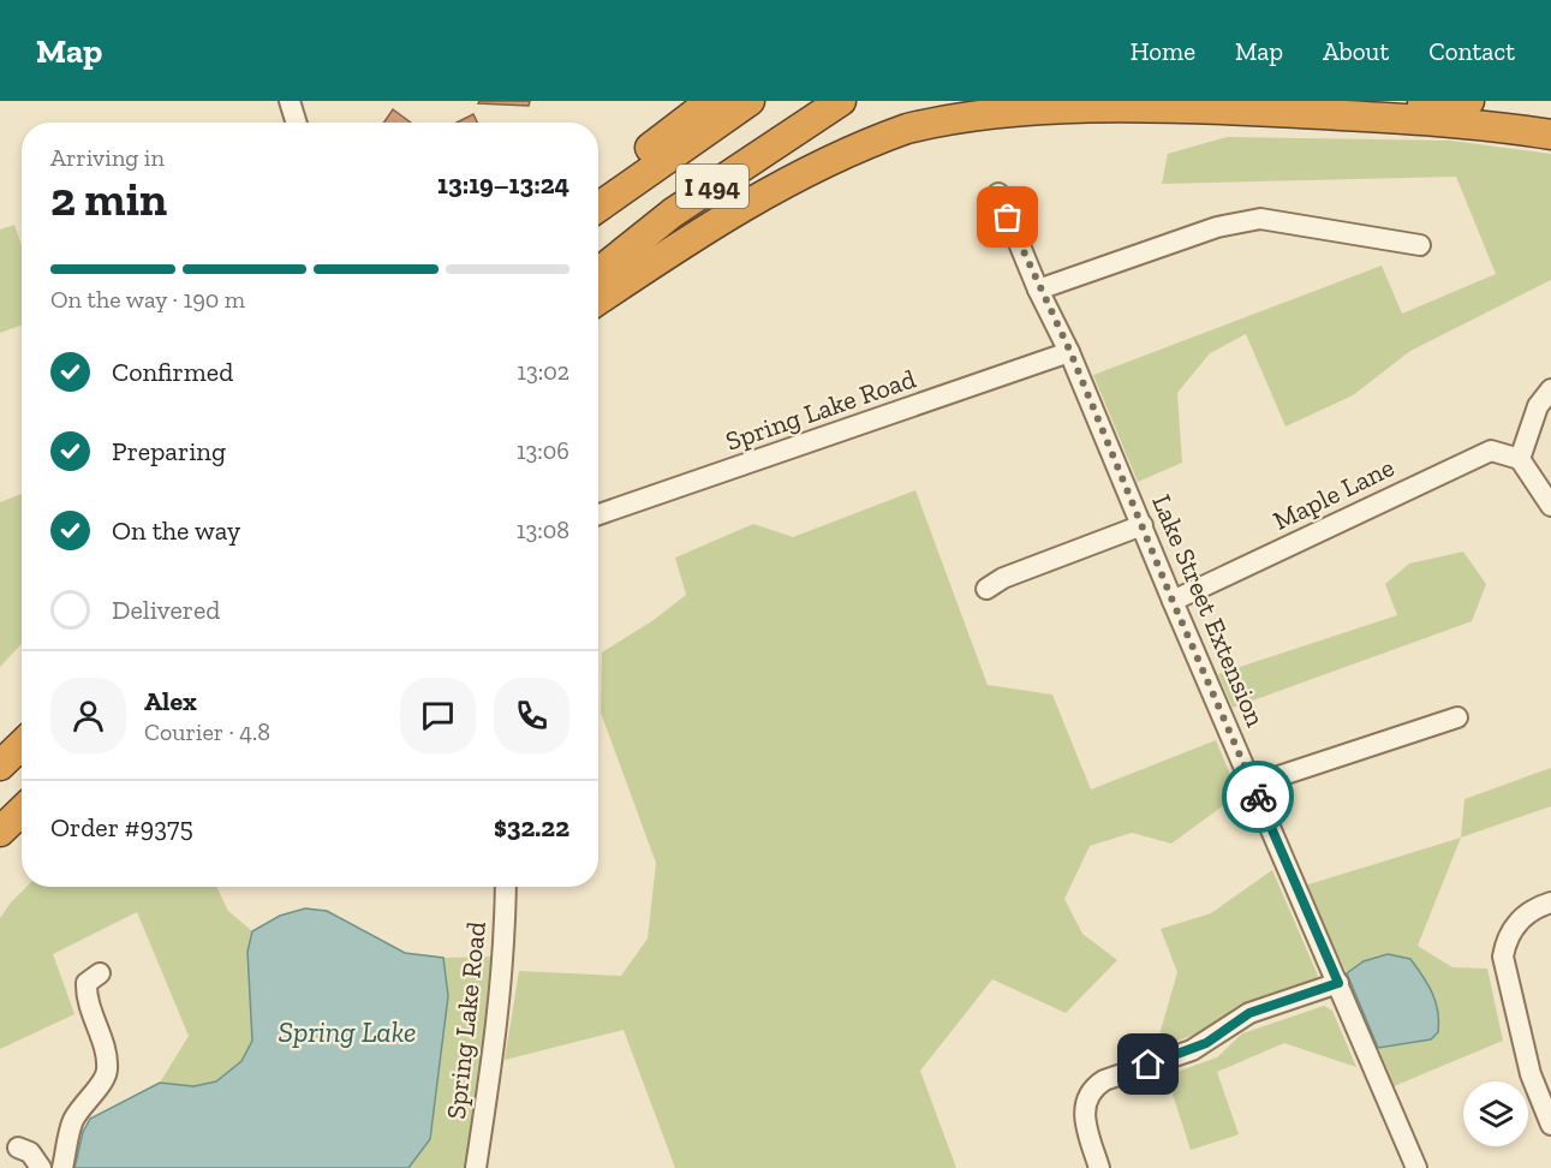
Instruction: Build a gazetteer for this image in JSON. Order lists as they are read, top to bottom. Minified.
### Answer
{"streets":{"highway":["I 494"],"street":["Spring Lake Road","Maple Lane","Lake Street Extension"]},"crossings":[["Spring Lake Road","Lake Street Extension"],["Maple Lane","Lake Street Extension"]],"water":["Spring Lake"],"page":{"header":"Map","nav":["Home","Map","About","Contact"],"heading":["2 min","Arriving in","13:19–13:24"],"panel":["Alex","Courier · 4.8","Order #9375","$32.22"],"bar":"On the way · 190 m","list":[["Confirmed","13:02"],["Preparing","13:06"],["On the way","13:08"],"Delivered"]}}
